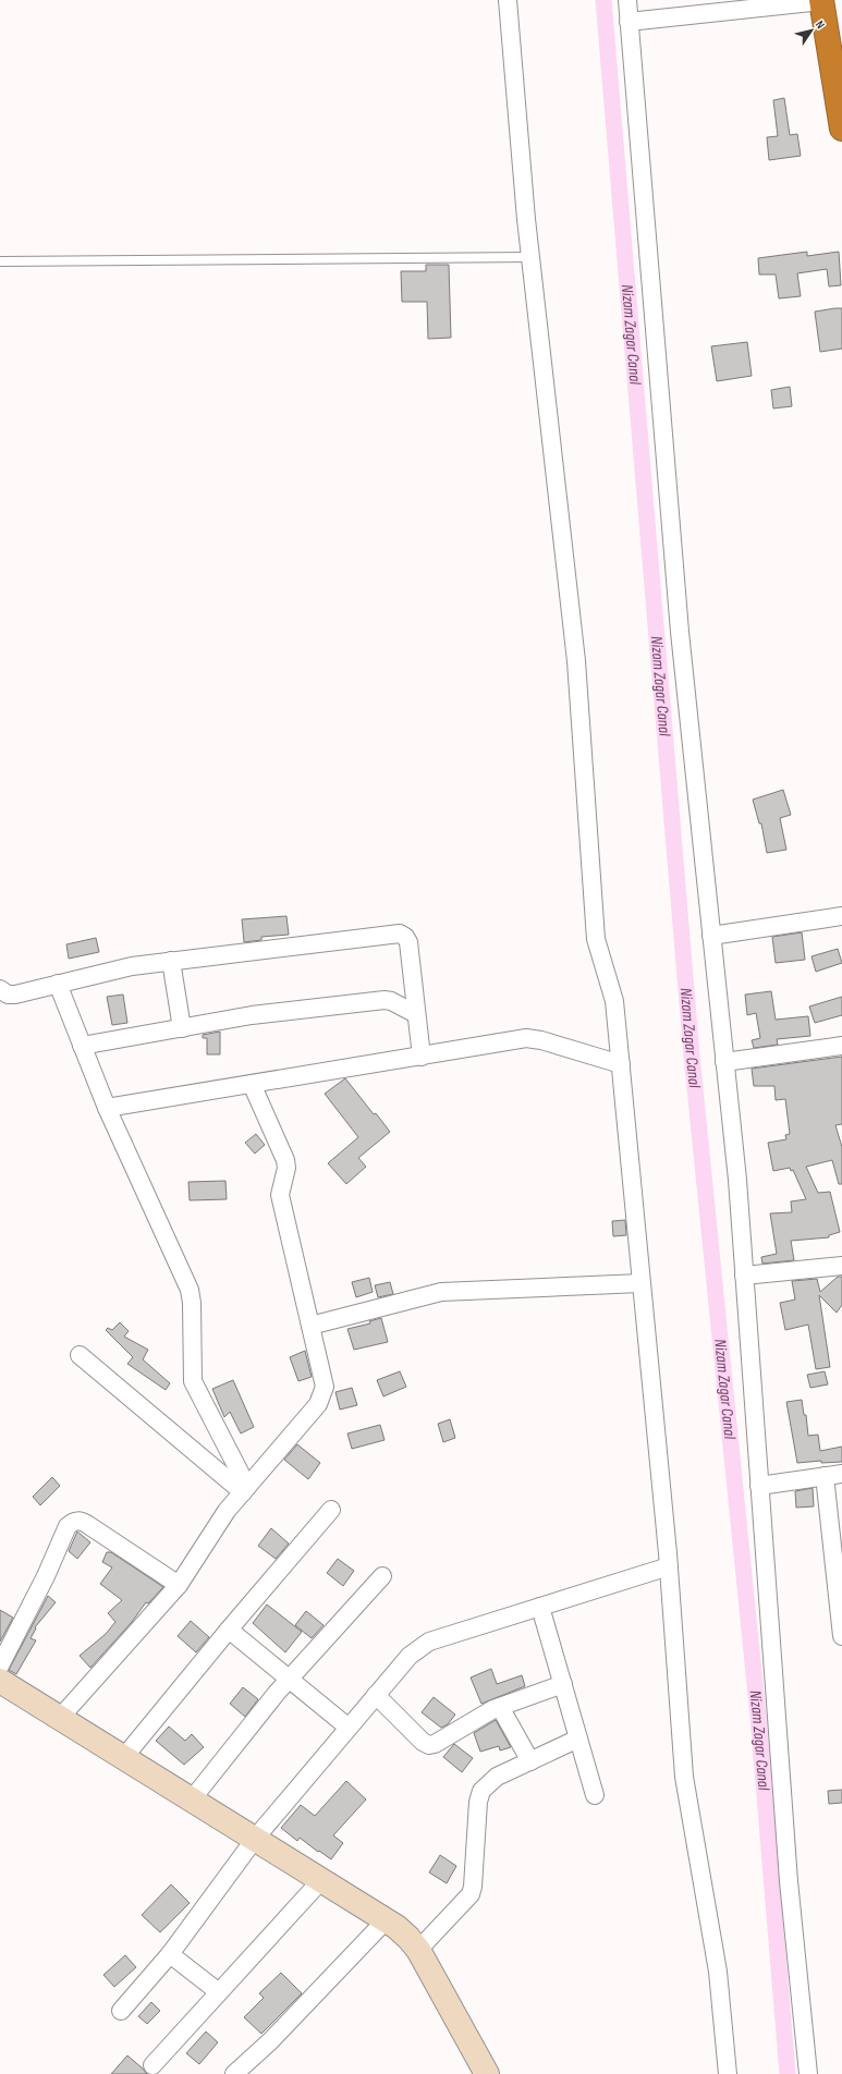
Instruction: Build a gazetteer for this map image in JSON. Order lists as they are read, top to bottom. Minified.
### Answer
{"water":["Nizam Zagar Canal"],"north":"top right"}
